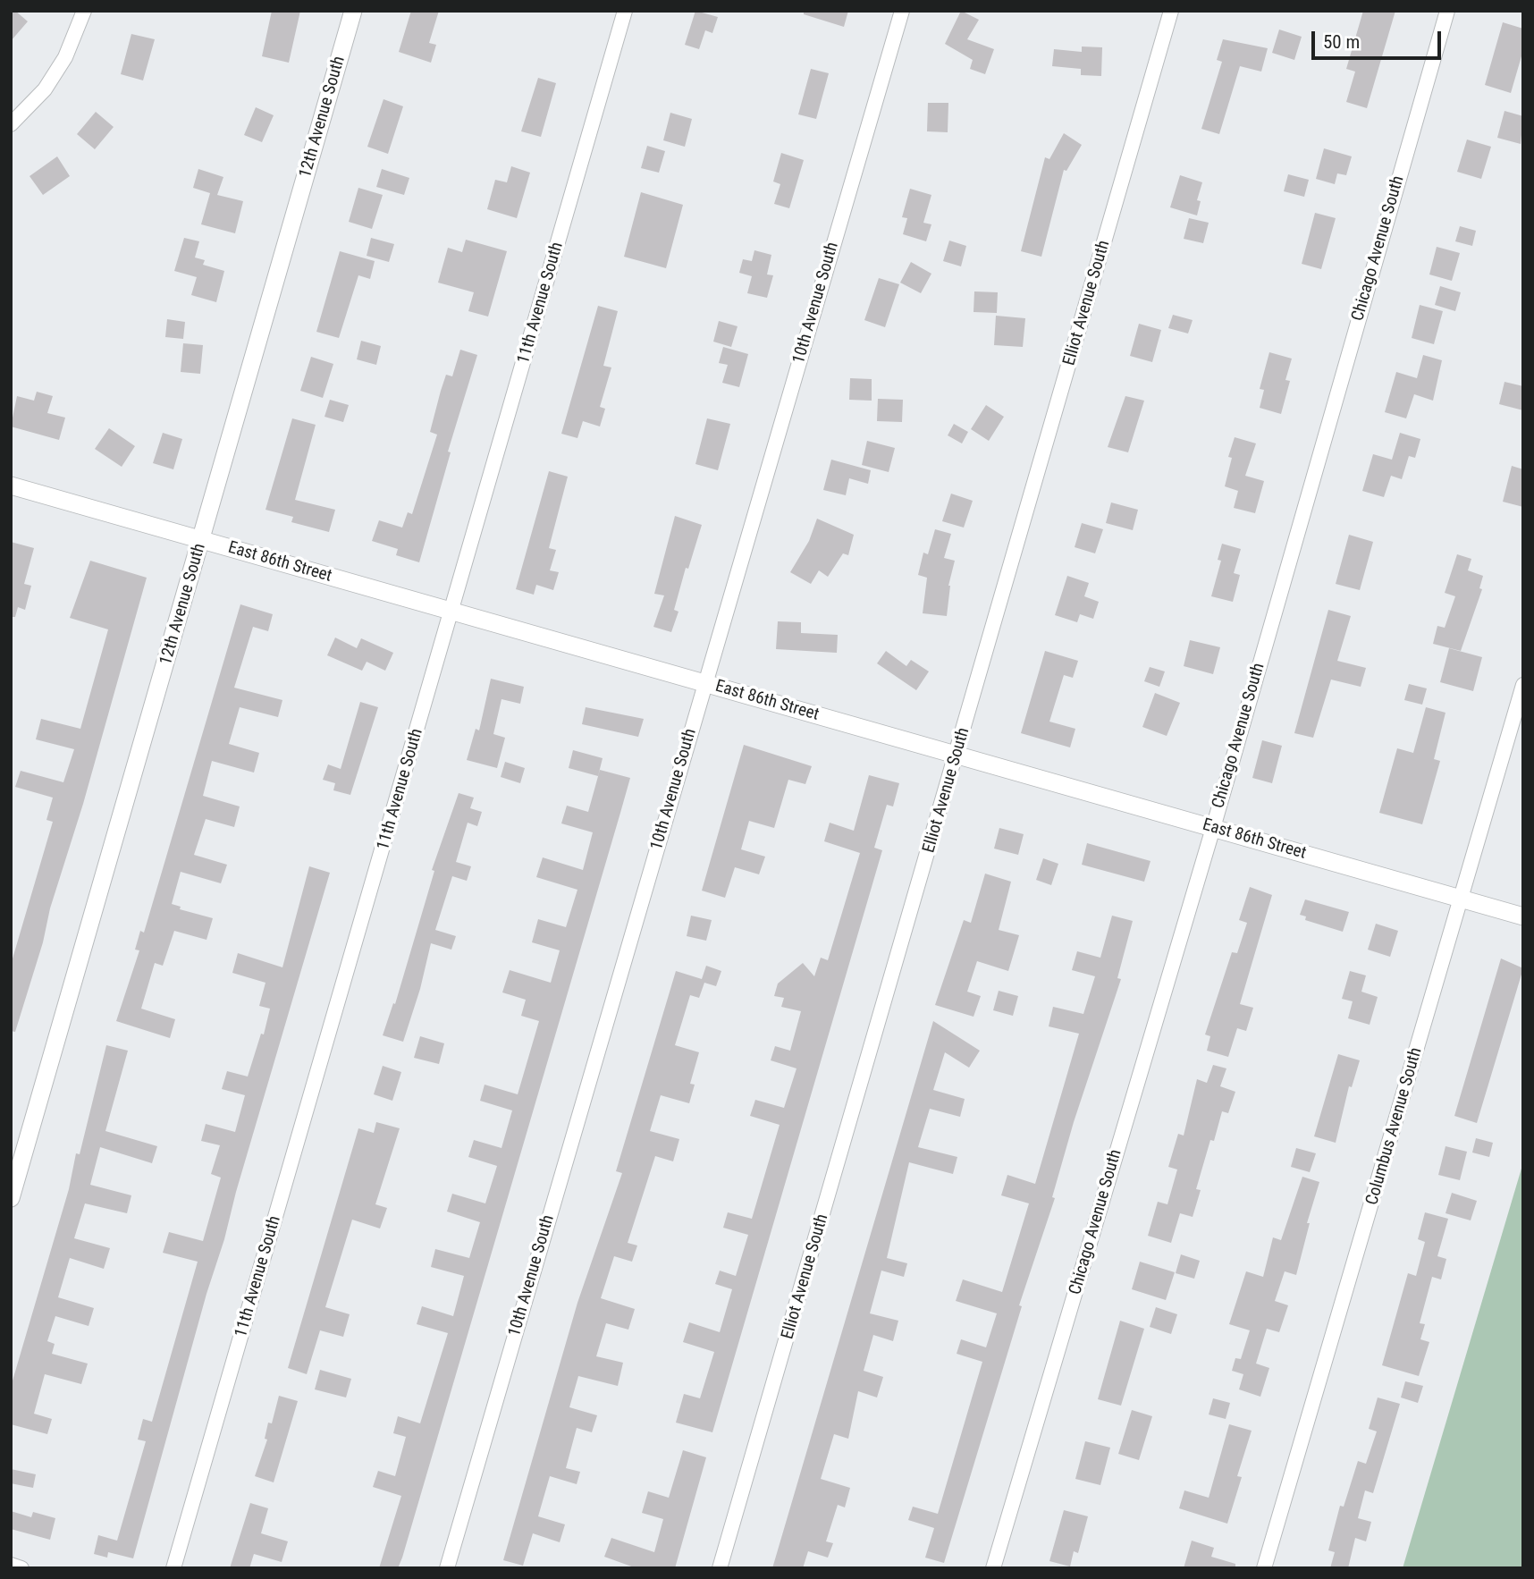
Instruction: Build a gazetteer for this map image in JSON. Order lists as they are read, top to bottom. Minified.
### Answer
{"streets":{"street":["12th Avenue South","Chicago Avenue South","11th Avenue South","10th Avenue South","Elliot Avenue South","East 86th Street","Columbus Avenue South"]},"crossings":[["12th Avenue South","East 86th Street"],["Chicago Avenue South","East 86th Street"],["11th Avenue South","East 86th Street"],["10th Avenue South","East 86th Street"],["Elliot Avenue South","East 86th Street"],["East 86th Street","Columbus Avenue South"]],"scale_bar":"50 m"}
